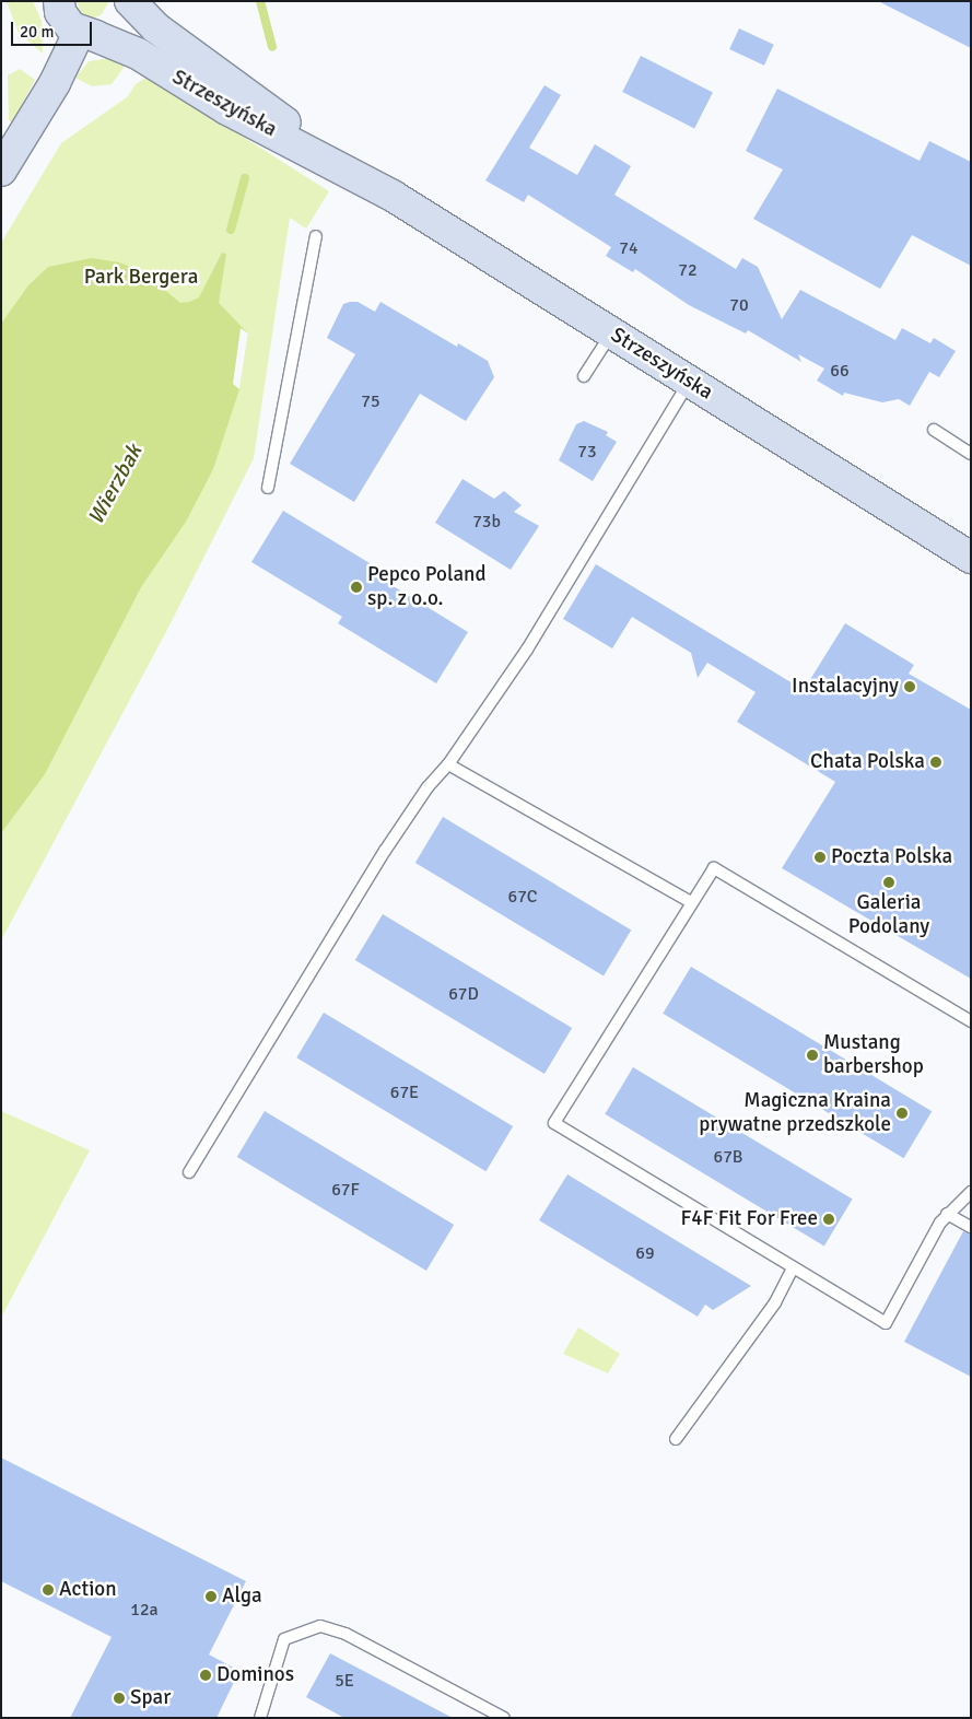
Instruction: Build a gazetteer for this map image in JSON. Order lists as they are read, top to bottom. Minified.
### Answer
{"streets":{"street":["Strzeszyńska"]},"water":["Wierzbak"],"parks":["Park Bergera"],"places":["Pepco Poland sp. z o.o.","Instalacyjny","Chata Polska","Poczta Polska","Galeria Podolany","Mustang barbershop","Magiczna Kraina prywatne przedszkole","F4F Fit For Free","Action","Alga","Dominos","Spar"],"house_numbers":["74","72","70","66","75","73","73b","67C","67D","67E","67B","67F","69","12a","5E"],"scale_bar":"20 m"}
